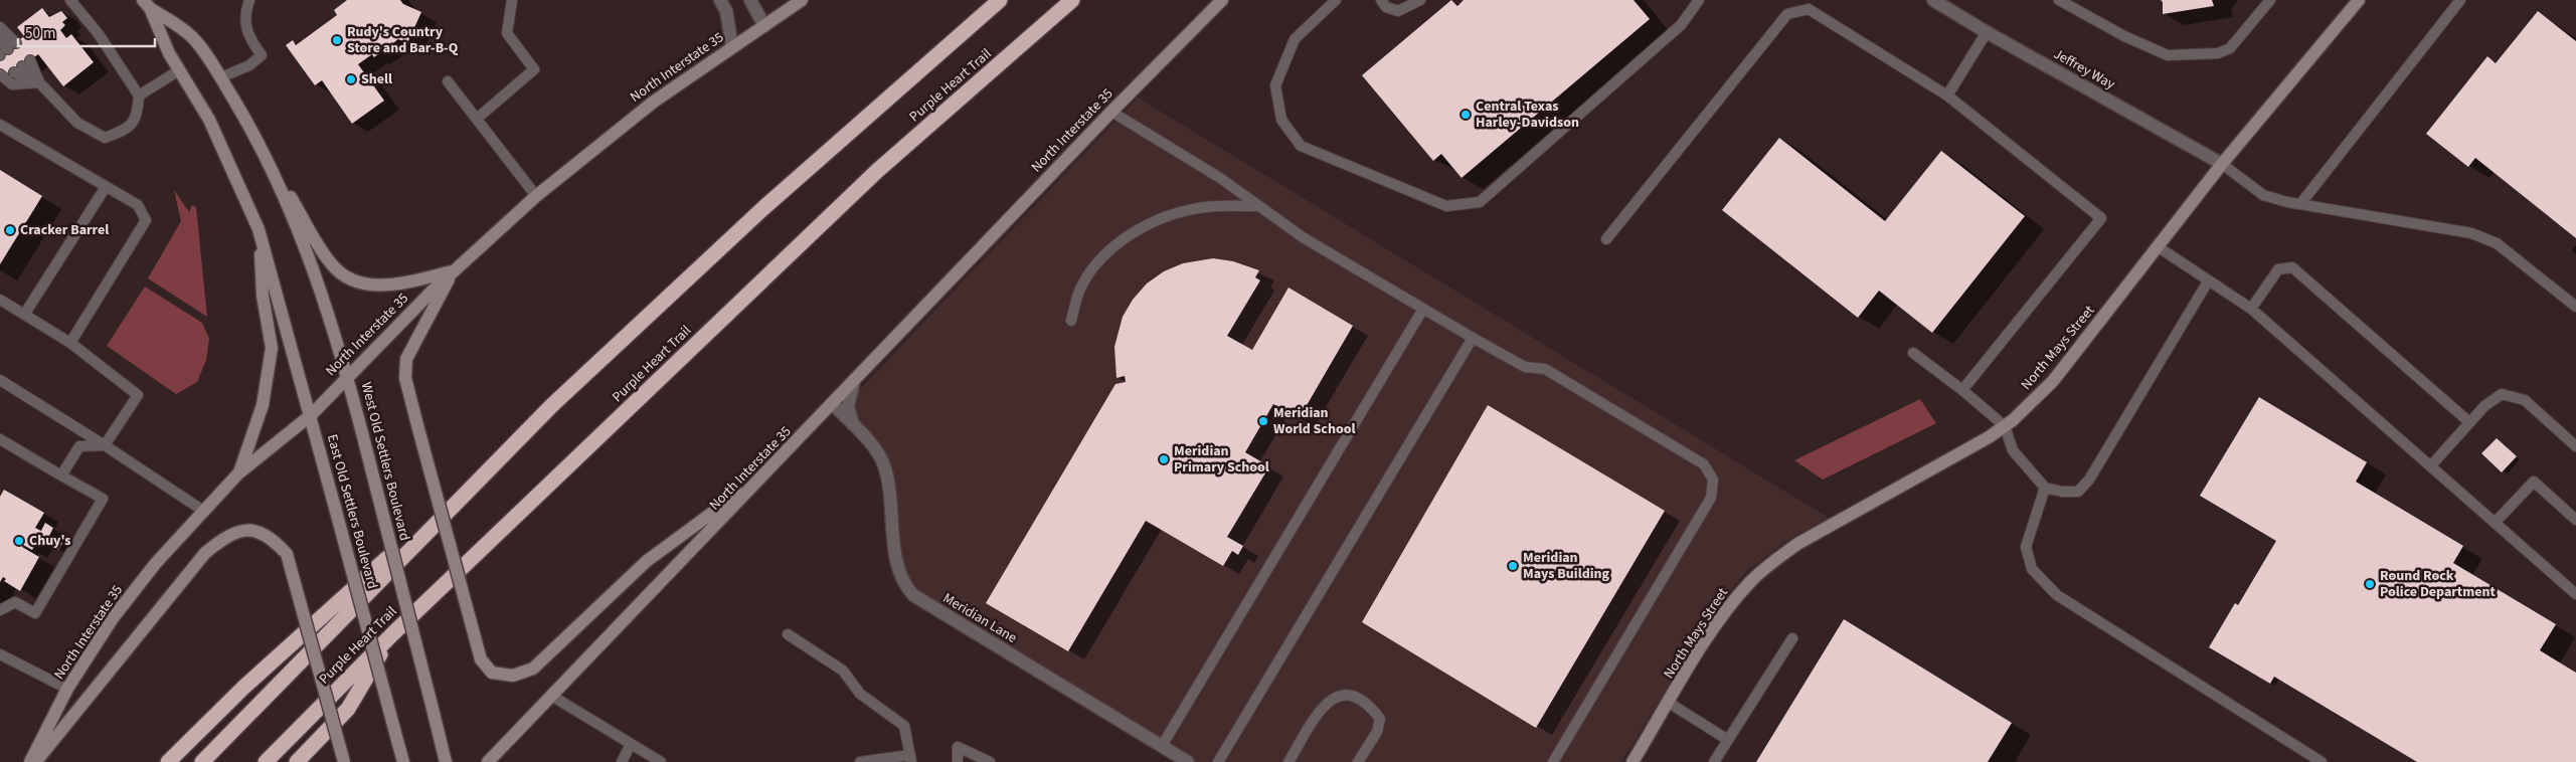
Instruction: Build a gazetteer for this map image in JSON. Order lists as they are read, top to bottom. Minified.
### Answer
{"streets":{"highway":["Purple Heart Trail"],"main road":["North Interstate 35","North Mays Street","West Old Settlers Boulevard","East Old Settlers Boulevard"],"street":["Jeffrey Way","Meridian Lane"]},"crossings":[["North Interstate 35","West Old Settlers Boulevard"],["North Interstate 35","East Old Settlers Boulevard"],["North Interstate 35","Meridian Lane"],["Jeffrey Way","North Mays Street"],["West Old Settlers Boulevard","East Old Settlers Boulevard"]],"places":["Rudy's Country Store and Bar-B-Q","Shell","Central Texas Harley-Davidson","Cracker Barrel","Meridian World School","Meridian Primary School","Chuy's","Meridian Mays Building","Round Rock Police Department"],"scale_bar":"50 m"}
